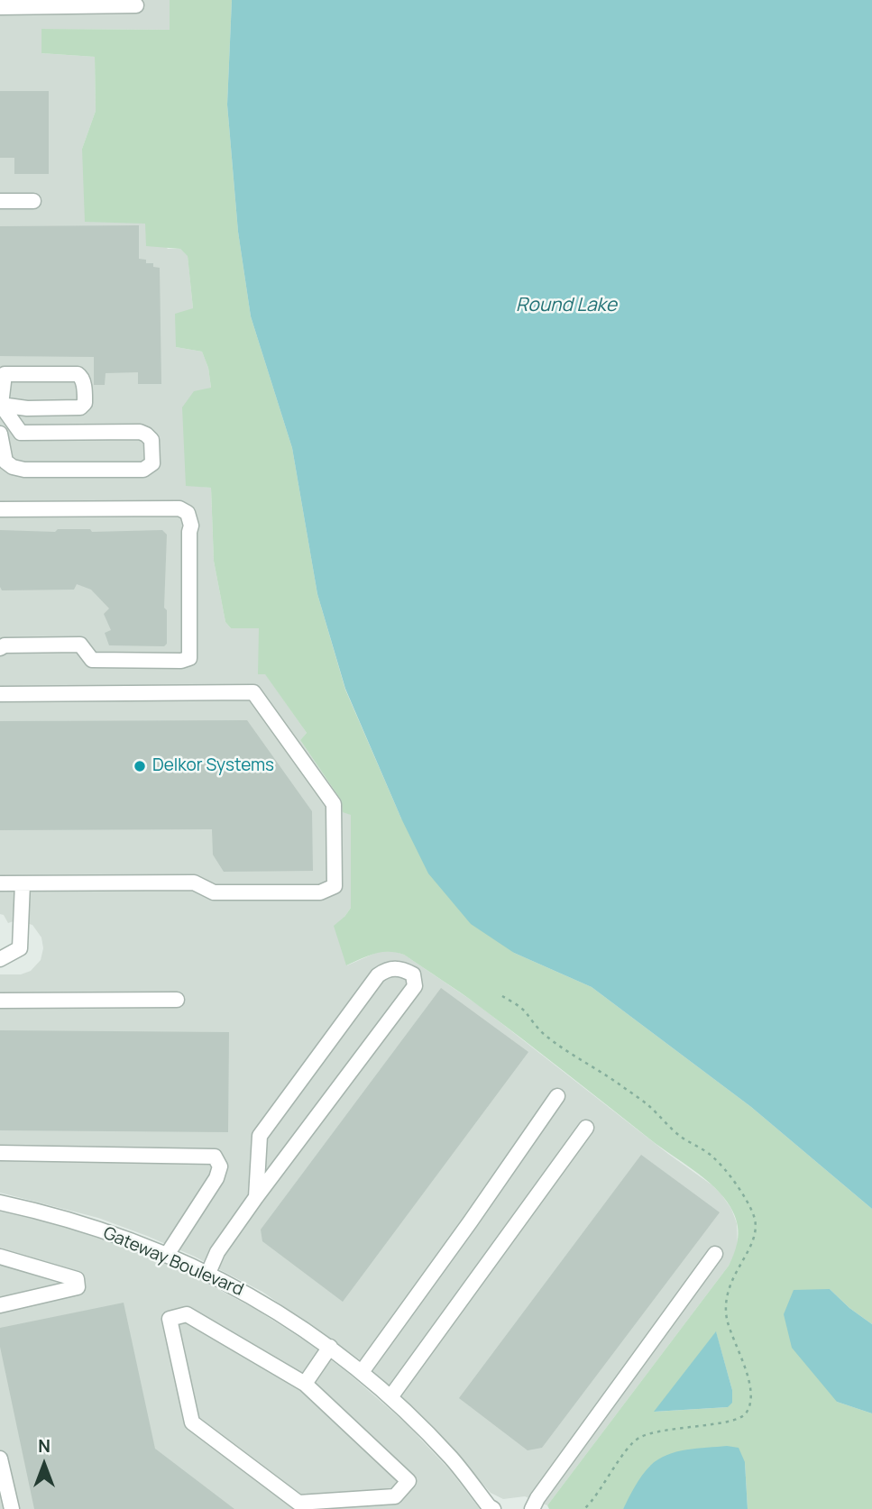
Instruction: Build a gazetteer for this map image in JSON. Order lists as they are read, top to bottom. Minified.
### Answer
{"streets":{"street":["Gateway Boulevard"]},"water":["Round Lake"],"places":["Delkor Systems"],"north":"top"}
